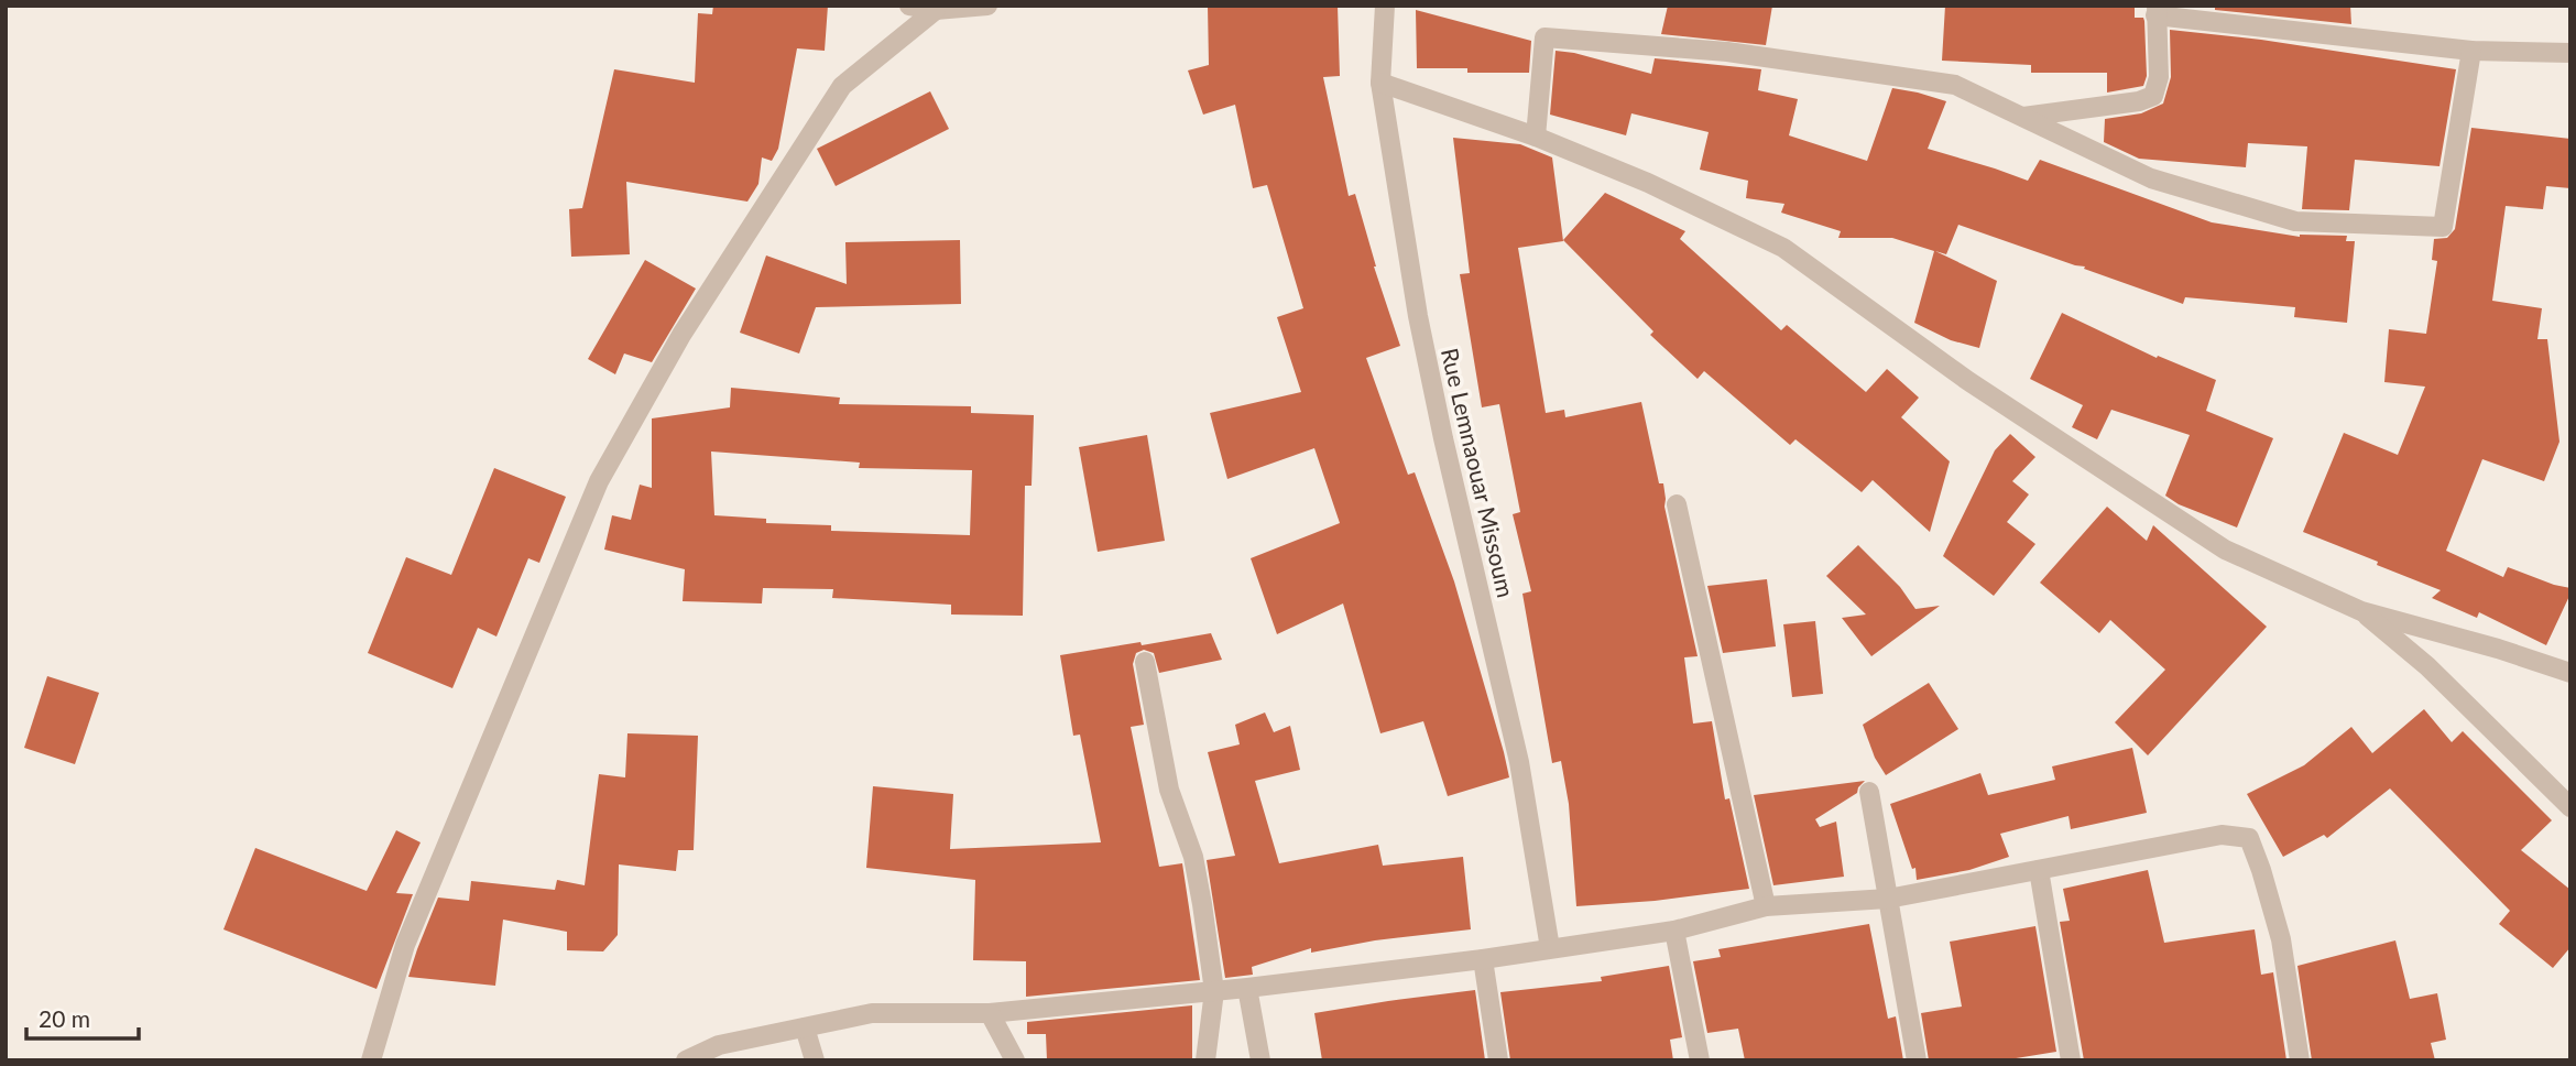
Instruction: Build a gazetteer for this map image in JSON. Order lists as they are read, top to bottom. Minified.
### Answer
{"streets":{"street":["Rue Lemnaouar Missoum"]},"scale_bar":"20 m"}
